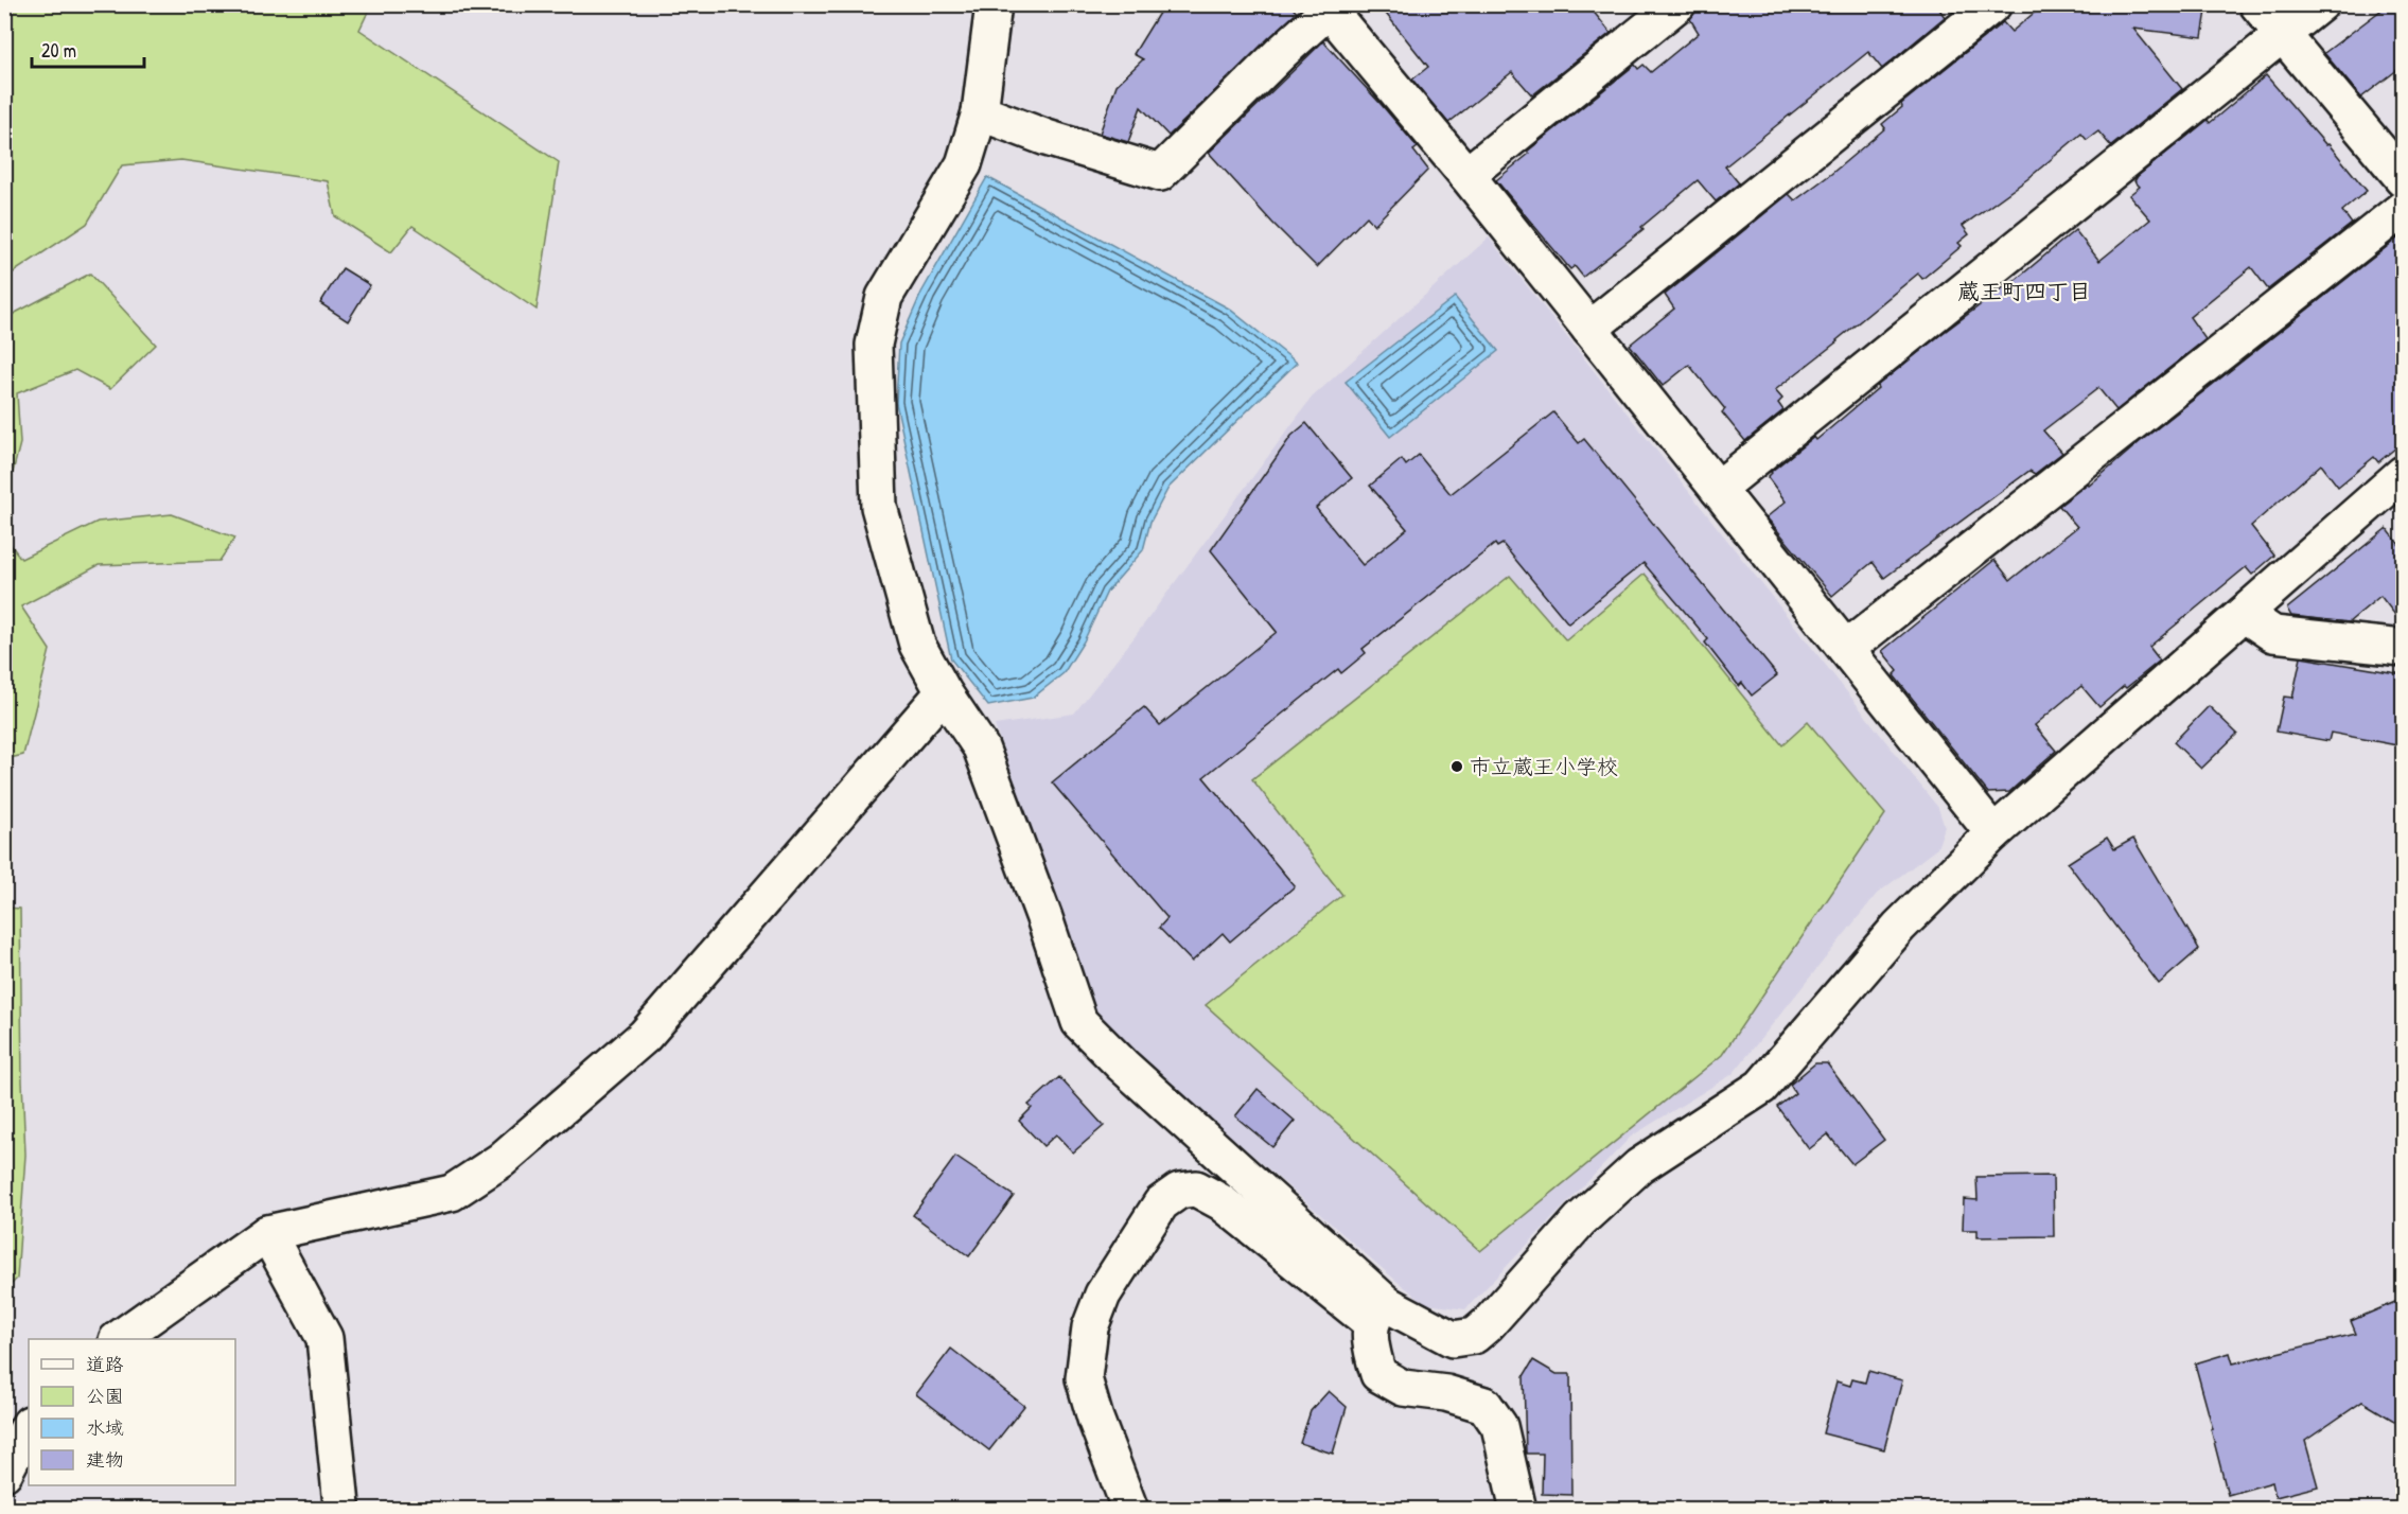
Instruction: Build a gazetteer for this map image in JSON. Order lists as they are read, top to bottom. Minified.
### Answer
{"districts":["蔵王町四丁目"],"places":["市立蔵王小学校"],"legend":["道路","公園","水域","建物"],"scale_bar":"20 m"}
